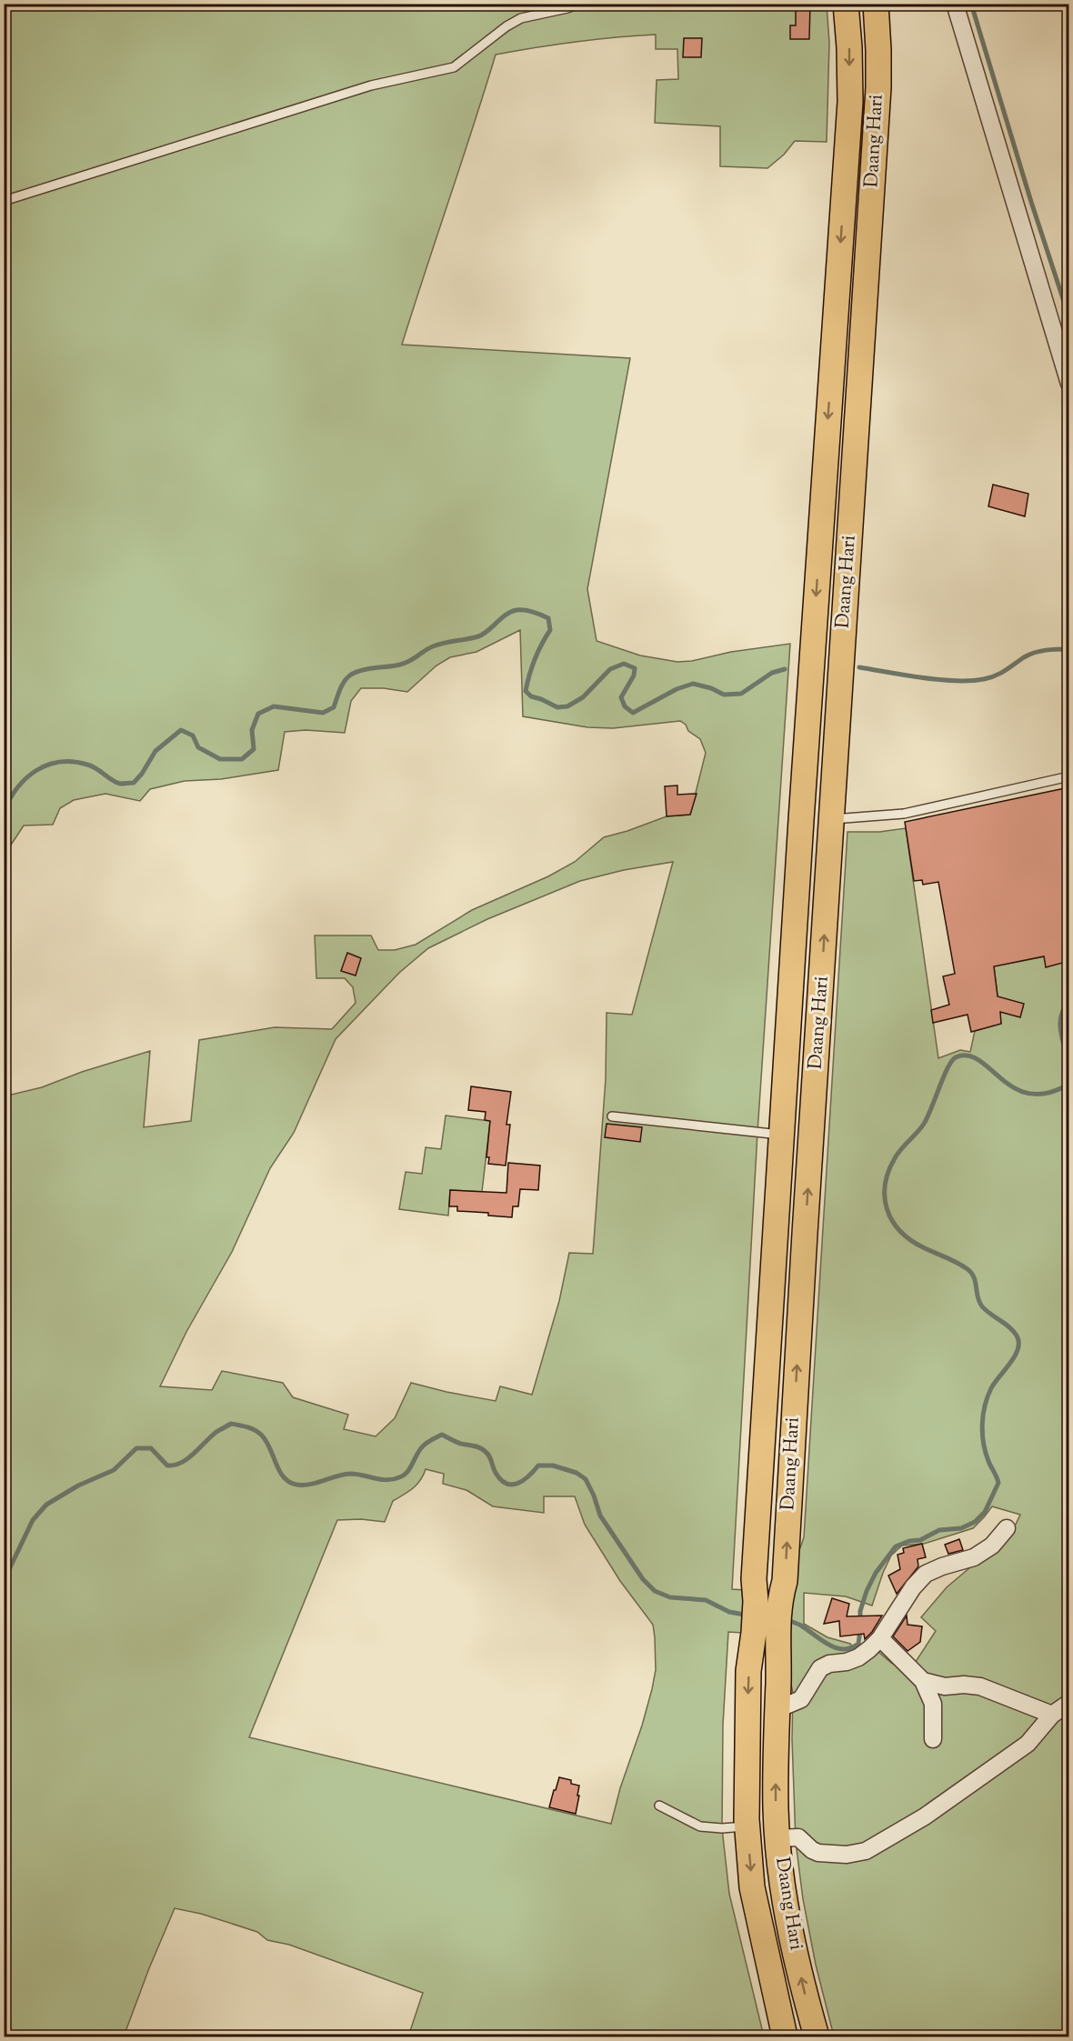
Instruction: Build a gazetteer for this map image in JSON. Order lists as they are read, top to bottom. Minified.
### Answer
{"streets":{"main road":["Daang Hari"]}}
